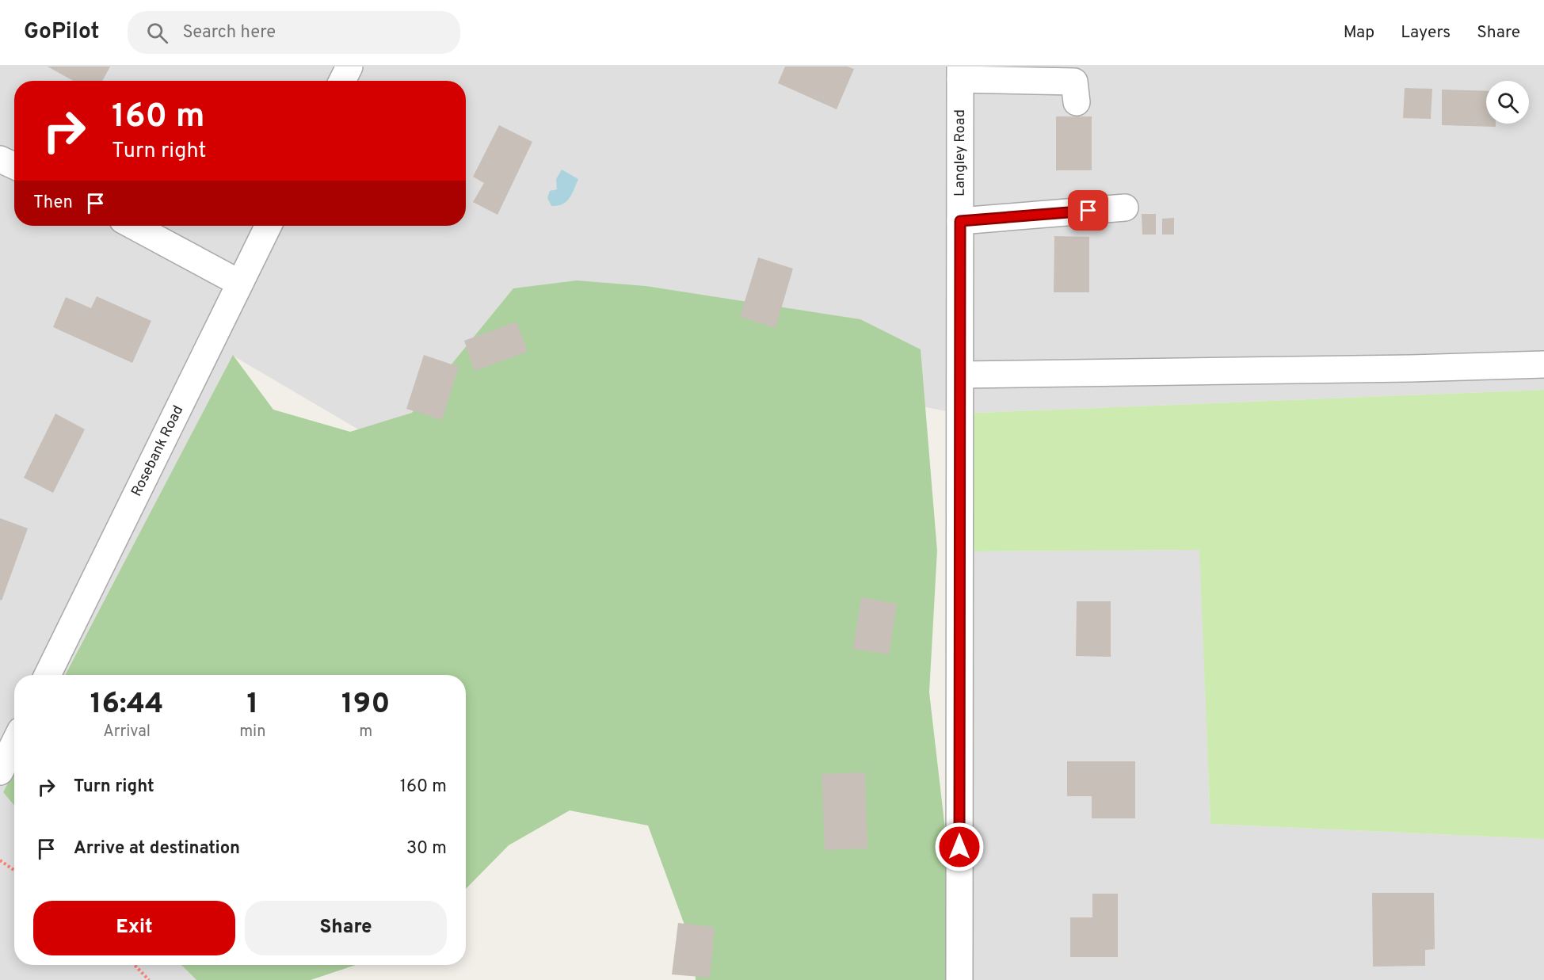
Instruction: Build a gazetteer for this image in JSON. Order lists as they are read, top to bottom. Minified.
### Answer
{"streets":{"street":["Langley Road","Rosebank Road"]},"page":{"header":"GoPilot","search":"Search here","nav":["Map","Layers","Share"],"turn":["160 m","Turn right"],"then":"Then","eta":["16:44","Arrival","1","min","190","m"],"list":[{"name":"Turn right","value":"160 m"},{"name":"Arrive at destination","value":"30 m"}],"buttons":["Exit","Share"]}}
